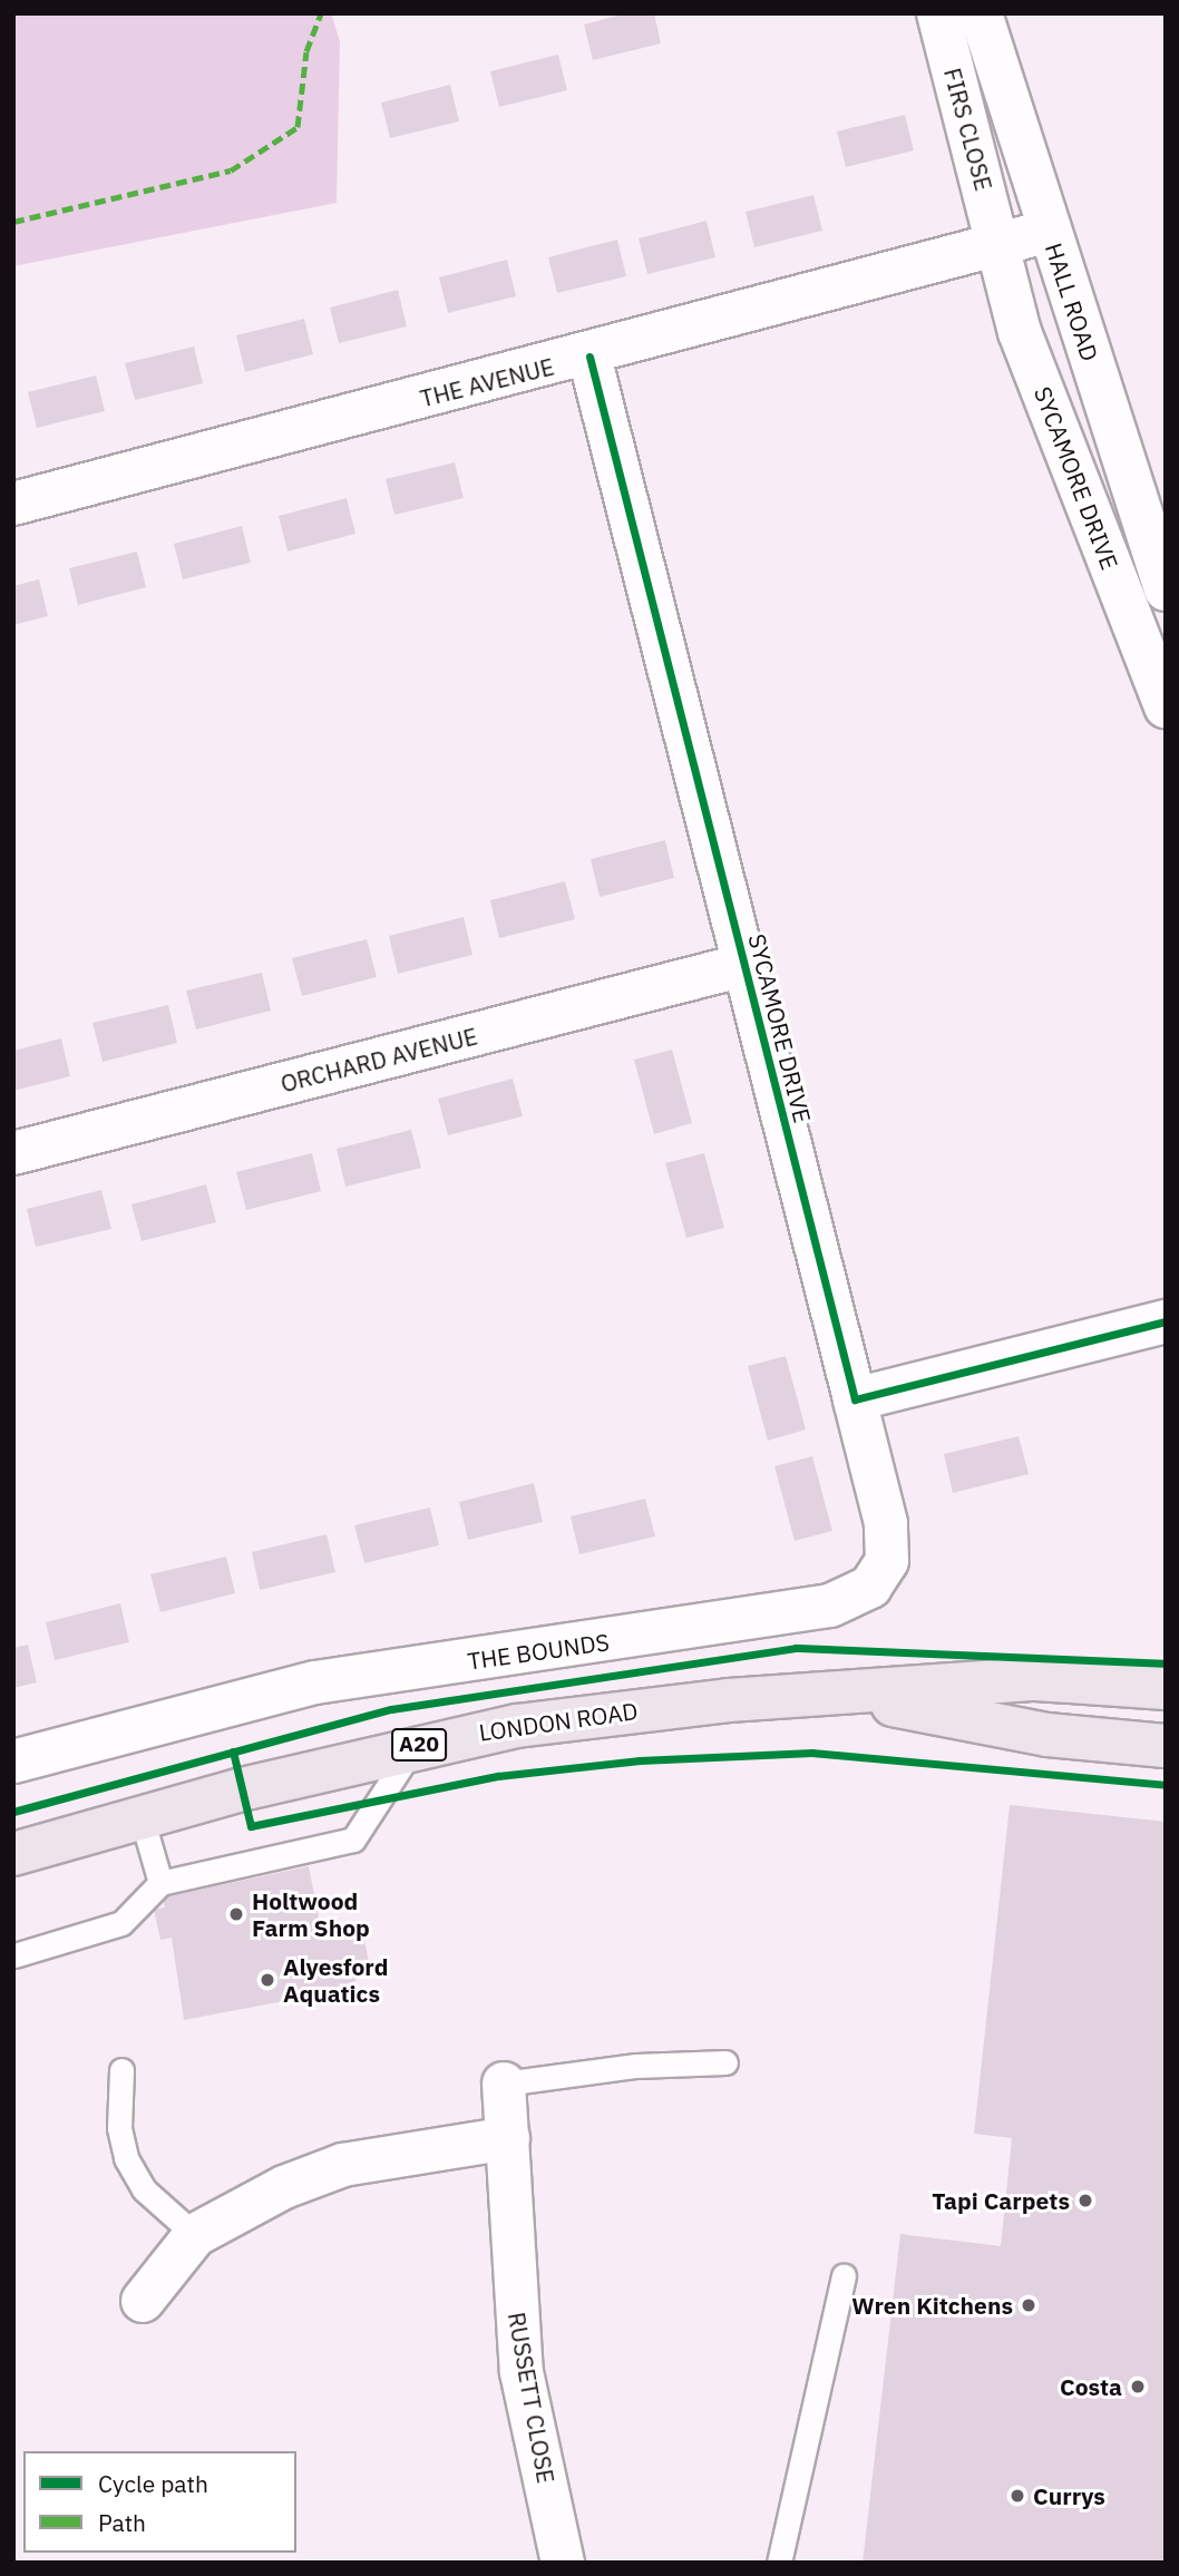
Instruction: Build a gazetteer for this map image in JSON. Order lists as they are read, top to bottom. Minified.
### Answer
{"streets":{"main road":["LONDON ROAD","A20"],"street":["FIRS CLOSE","HALL ROAD","THE AVENUE","SYCAMORE DRIVE","ORCHARD AVENUE","THE BOUNDS","RUSSETT CLOSE"]},"crossings":[["FIRS CLOSE","THE AVENUE"],["FIRS CLOSE","SYCAMORE DRIVE"],["HALL ROAD","THE AVENUE"],["THE AVENUE","SYCAMORE DRIVE"],["SYCAMORE DRIVE","ORCHARD AVENUE"],["SYCAMORE DRIVE","THE BOUNDS"]],"places":["Holtwood Farm Shop","Alyesford Aquatics","Tapi Carpets","Wren Kitchens","Costa","Currys"],"legend":["Cycle path","Path"]}
